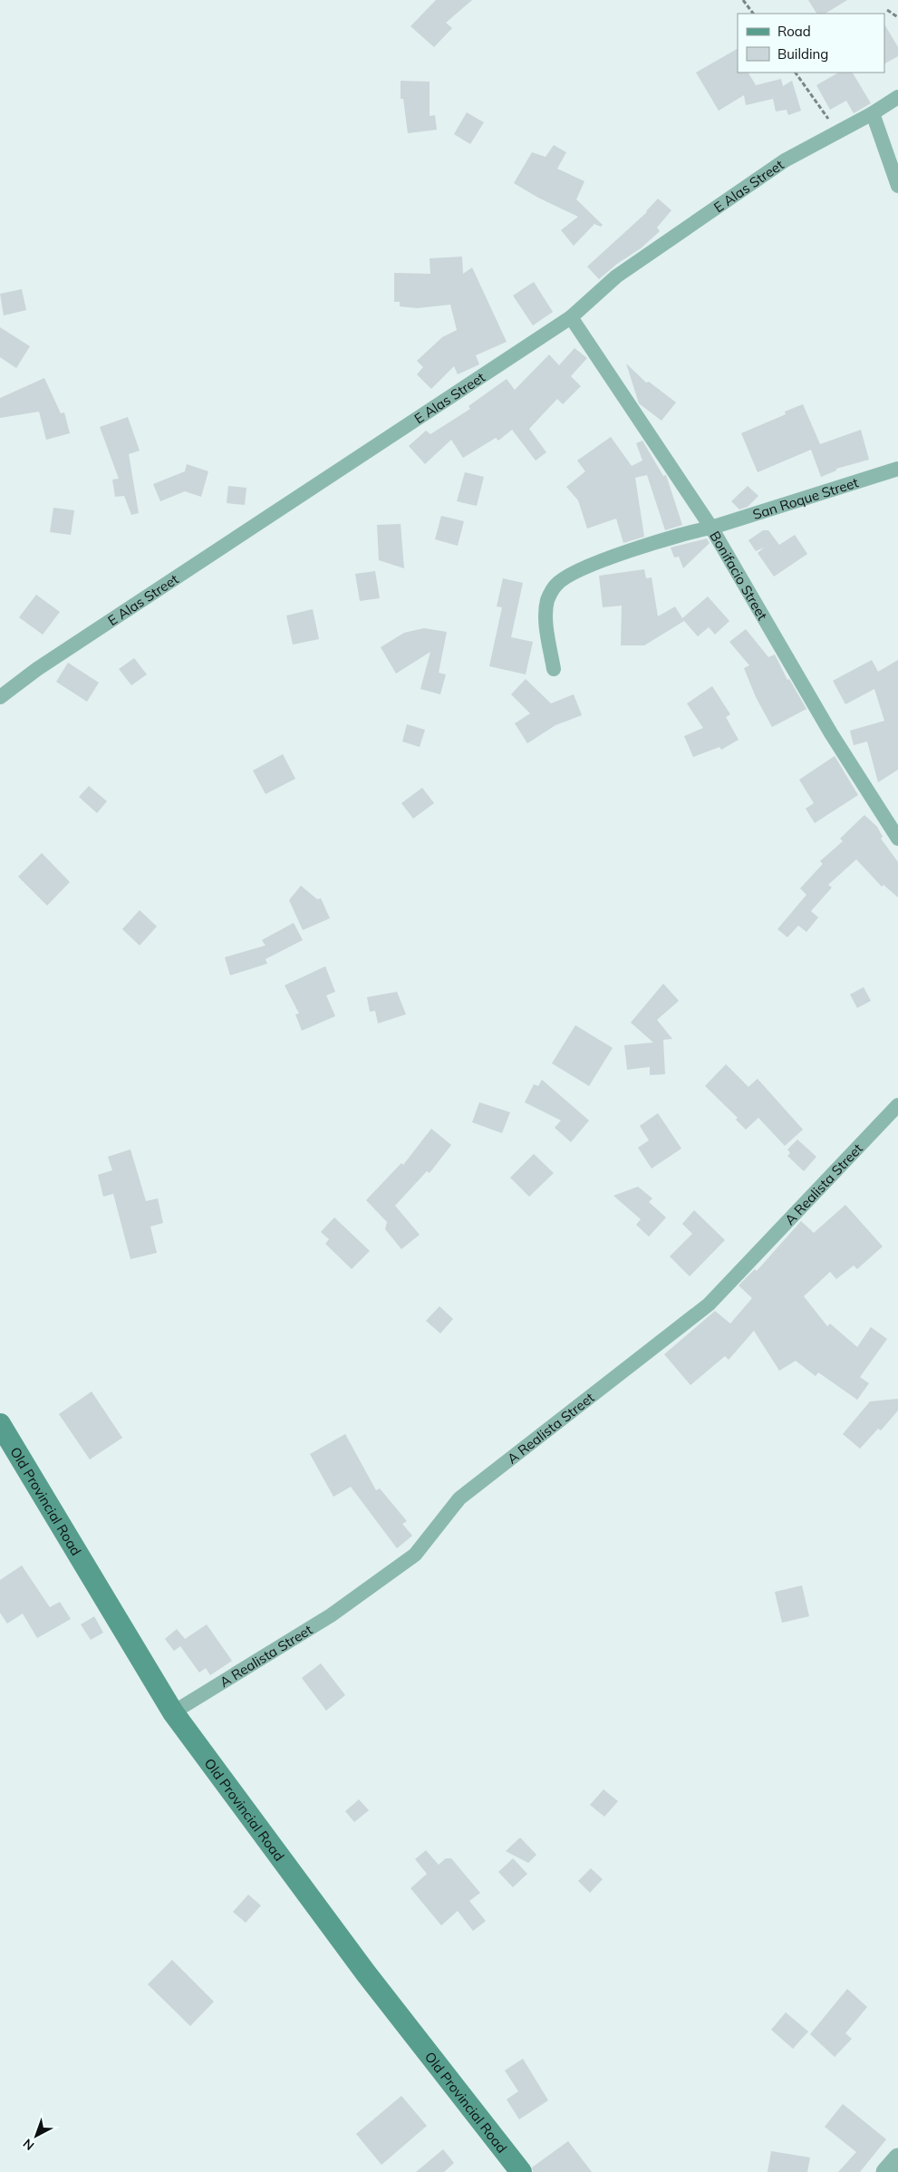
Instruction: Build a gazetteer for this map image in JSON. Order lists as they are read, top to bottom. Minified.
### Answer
{"streets":{"main road":["Old Provincial Road"],"street":["E Alas Street","San Roque Street","Bonifacio Street","A Realista Street"]},"crossings":[["E Alas Street","Bonifacio Street"],["San Roque Street","Bonifacio Street"],["A Realista Street","Old Provincial Road"]],"legend":["Road","Building"],"north":"bottom left"}
